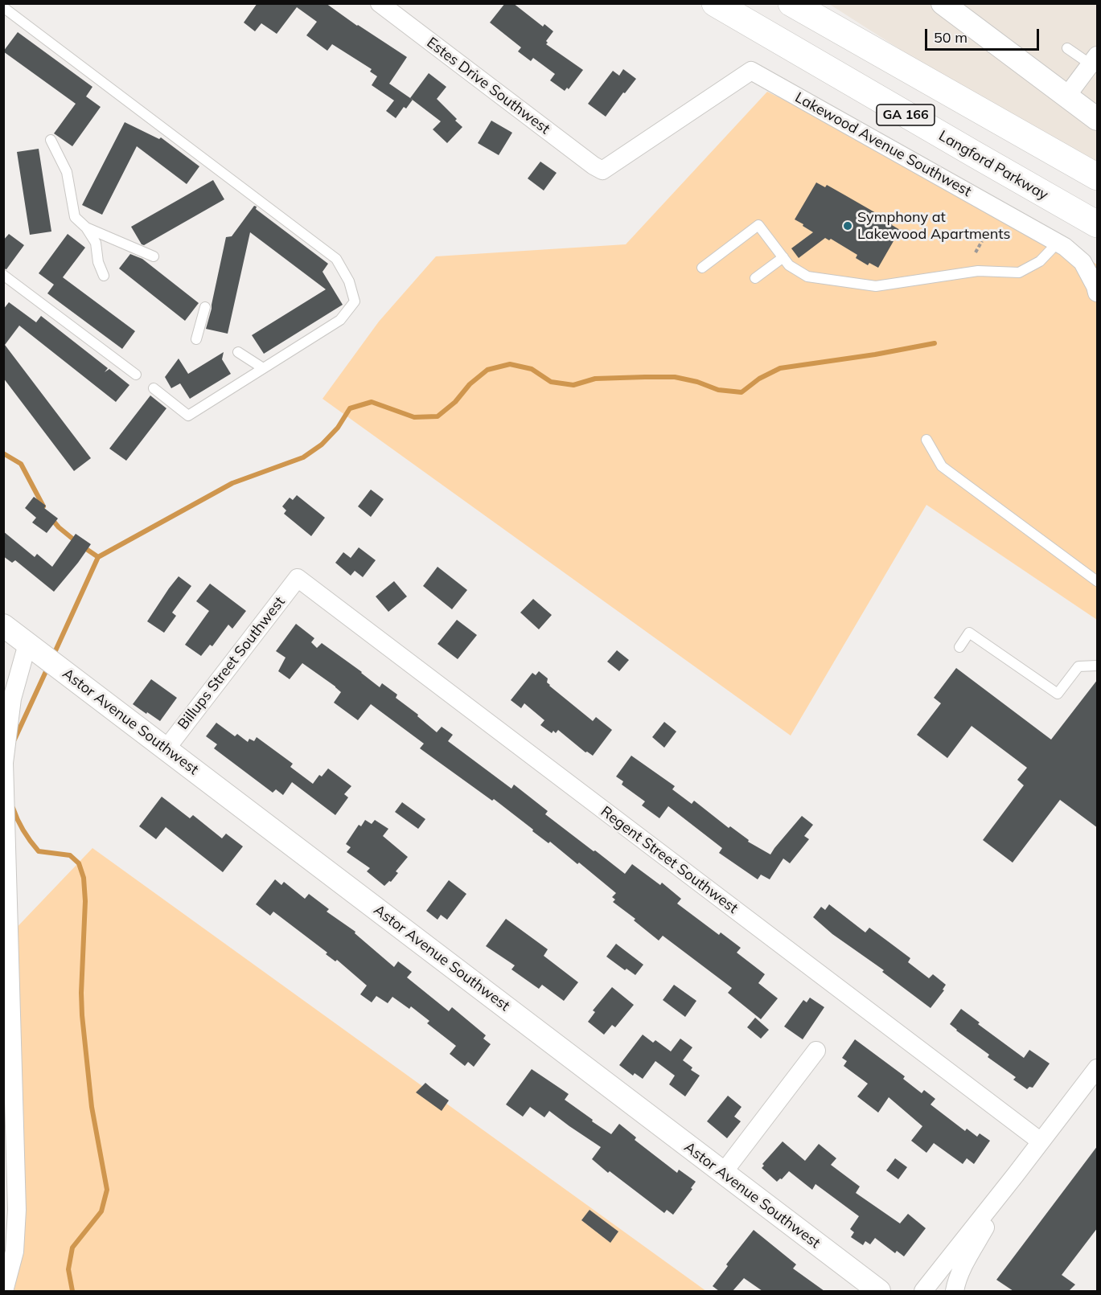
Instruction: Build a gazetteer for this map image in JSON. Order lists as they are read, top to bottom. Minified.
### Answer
{"streets":{"highway":["GA 166","Langford Parkway"],"street":["Estes Drive Southwest","Lakewood Avenue Southwest","Billups Street Southwest","Astor Avenue Southwest","Regent Street Southwest"]},"crossings":[["Estes Drive Southwest","Lakewood Avenue Southwest"],["Billups Street Southwest","Astor Avenue Southwest"],["Billups Street Southwest","Regent Street Southwest"]],"places":["Symphony at Lakewood Apartments"],"scale_bar":"50 m"}
